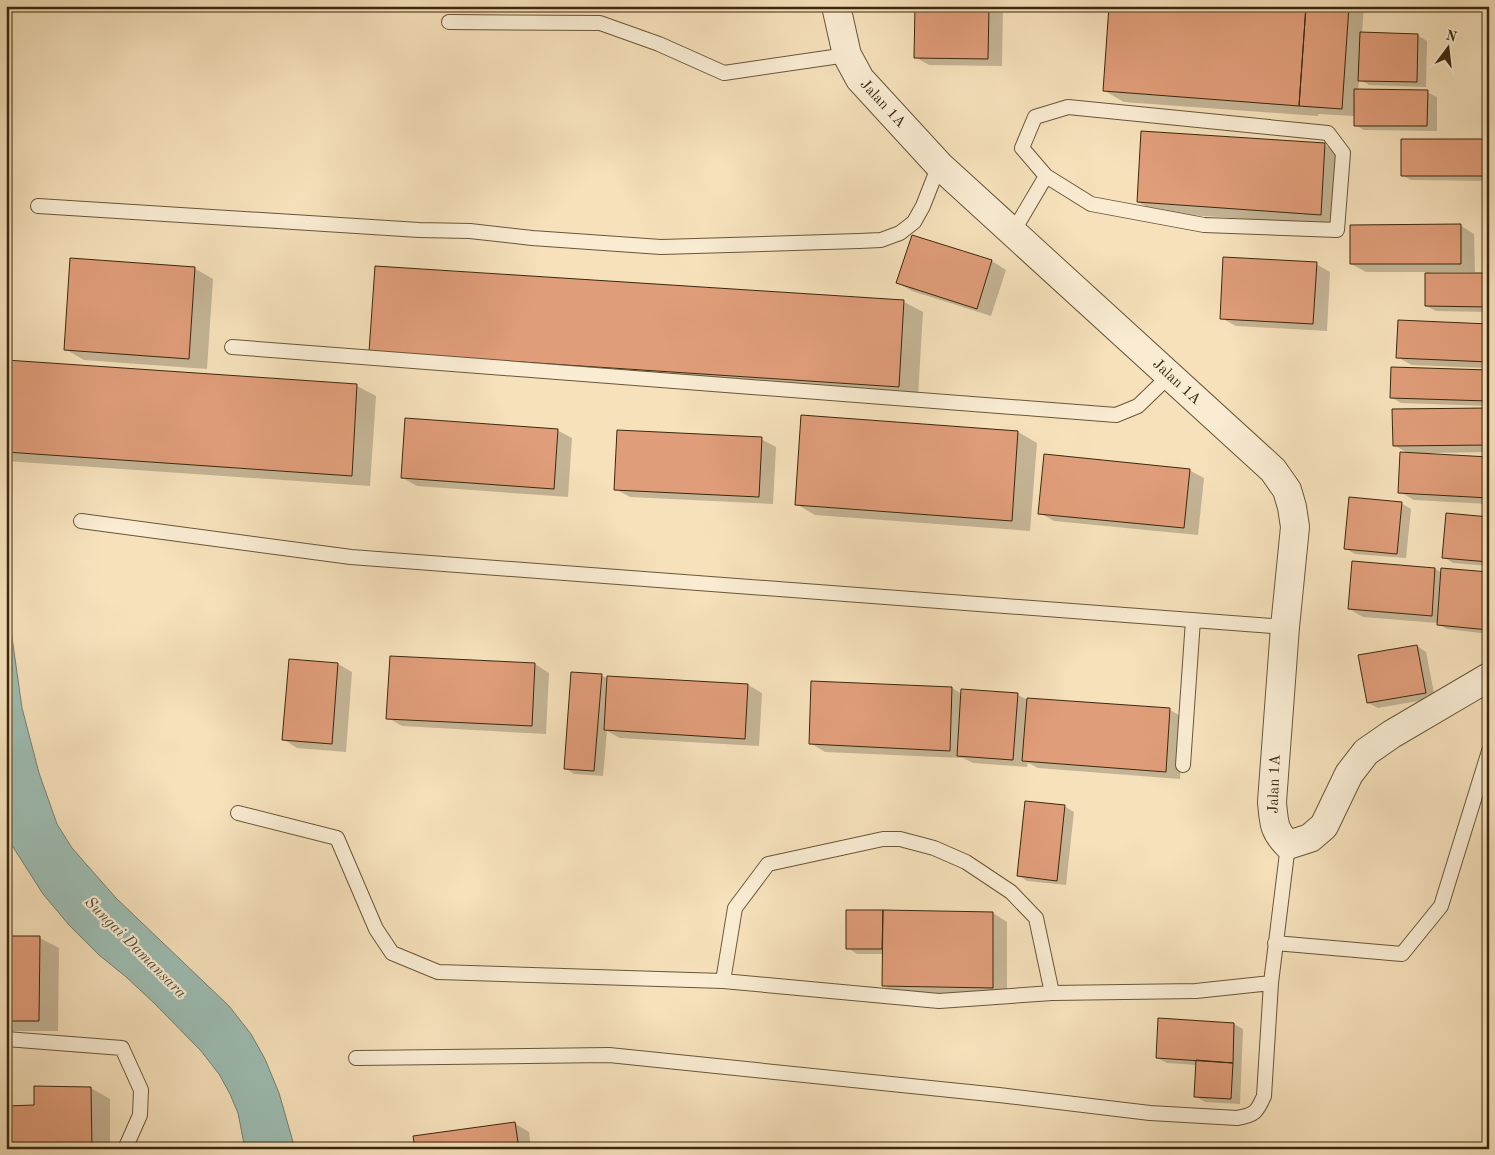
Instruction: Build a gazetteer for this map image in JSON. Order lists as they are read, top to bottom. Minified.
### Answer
{"streets":{"street":["Jalan 1A"]},"water":["Sungai Damansara"],"north":"top"}
